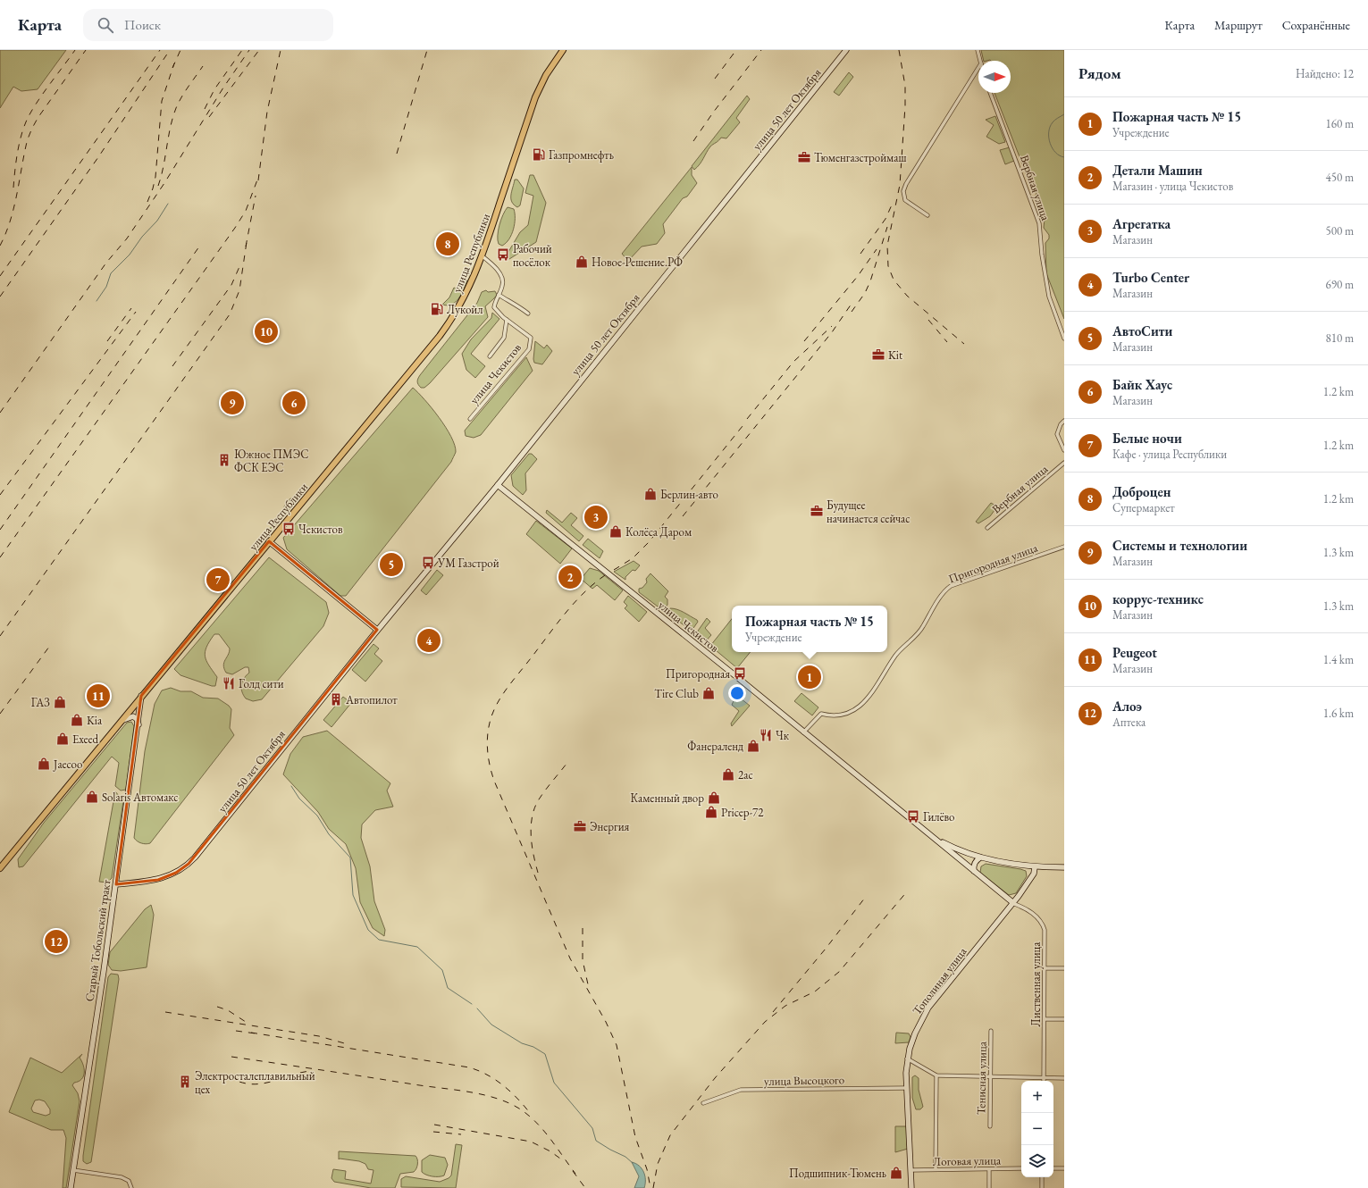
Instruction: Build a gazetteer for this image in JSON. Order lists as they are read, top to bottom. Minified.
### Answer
{"streets":{"main road":["улица 50 лет Октября","улица Республики","улица Чекистов","Старый Тобольский тракт","Тополиная улица"],"street":["Вербная улица","Пригородная улица","Лиственная улица","Тенисная улица","улица Высоцкого","Логовая улица"]},"crossings":[["улица 50 лет Октября","улица Чекистов"],["улица 50 лет Октября","Старый Тобольский тракт"],["улица Республики","Старый Тобольский тракт"],["улица Чекистов","Пригородная улица"],["Тополиная улица","Лиственная улица"],["Тополиная улица","улица Высоцкого"],["Тополиная улица","Логовая улица"]],"places":{"fuel station":["Газпромнефть","Лукойл"],"office":["Тюменгазстроймаш","Kit","Будущее начинается сейчас","Энергия"],"bus stop":["Рабочий посёлок","Чекистов","УМ Газстрой","Пригородная","Гилёво"],"shop":["Новое-Решение.РФ","Берлин-авто","Колёса Даром","Tire Club","ГАЗ","Kia","Exeed","Фанераленд","Jaecoo","2ас","Solaris Автомакс","Каменный двор","Pricep-72","Подшипник-Тюмень"],"building":["Южное ПМЭС ФСК ЕЭС","Автопилот","Электросталеплавильный цех"],"restaurant":["Голд сити","Чк"]},"north":"right","page":{"header":"Карта","search":"Поиск","nav":["Карта","Маршрут","Сохранённые"],"heading":["Рядом","Найдено: 12"],"list":[{"mark":"1","name":"Пожарная часть № 15","note":"Учреждение","value":"160 m"},{"mark":"2","name":"Детали Машин","note":"Магазин · улица Чекистов","value":"450 m"},{"mark":"3","name":"Агрегатка","note":"Магазин","value":"500 m"},{"mark":"4","name":"Turbo Center","note":"Магазин","value":"690 m"},{"mark":"5","name":"АвтоСити","note":"Магазин","value":"810 m"},{"mark":"6","name":"Байк Хаус","note":"Магазин","value":"1.2 km"},{"mark":"7","name":"Белые ночи","note":"Кафе · улица Республики","value":"1.2 km"},{"mark":"8","name":"Доброцен","note":"Супермаркет","value":"1.2 km"},{"mark":"9","name":"Системы и технологии","note":"Магазин","value":"1.3 km"},{"mark":"10","name":"коррус-техникс","note":"Магазин","value":"1.3 km"},{"mark":"11","name":"Peugeot","note":"Магазин","value":"1.4 km"},{"mark":"12","name":"Алоэ","note":"Аптека","value":"1.6 km"}],"pins":["8","10","6","9","3","5","2","7","4","1","11","12"],"popup":["Пожарная часть № 15","Учреждение"],"map_buttons":["+","−"]}}
